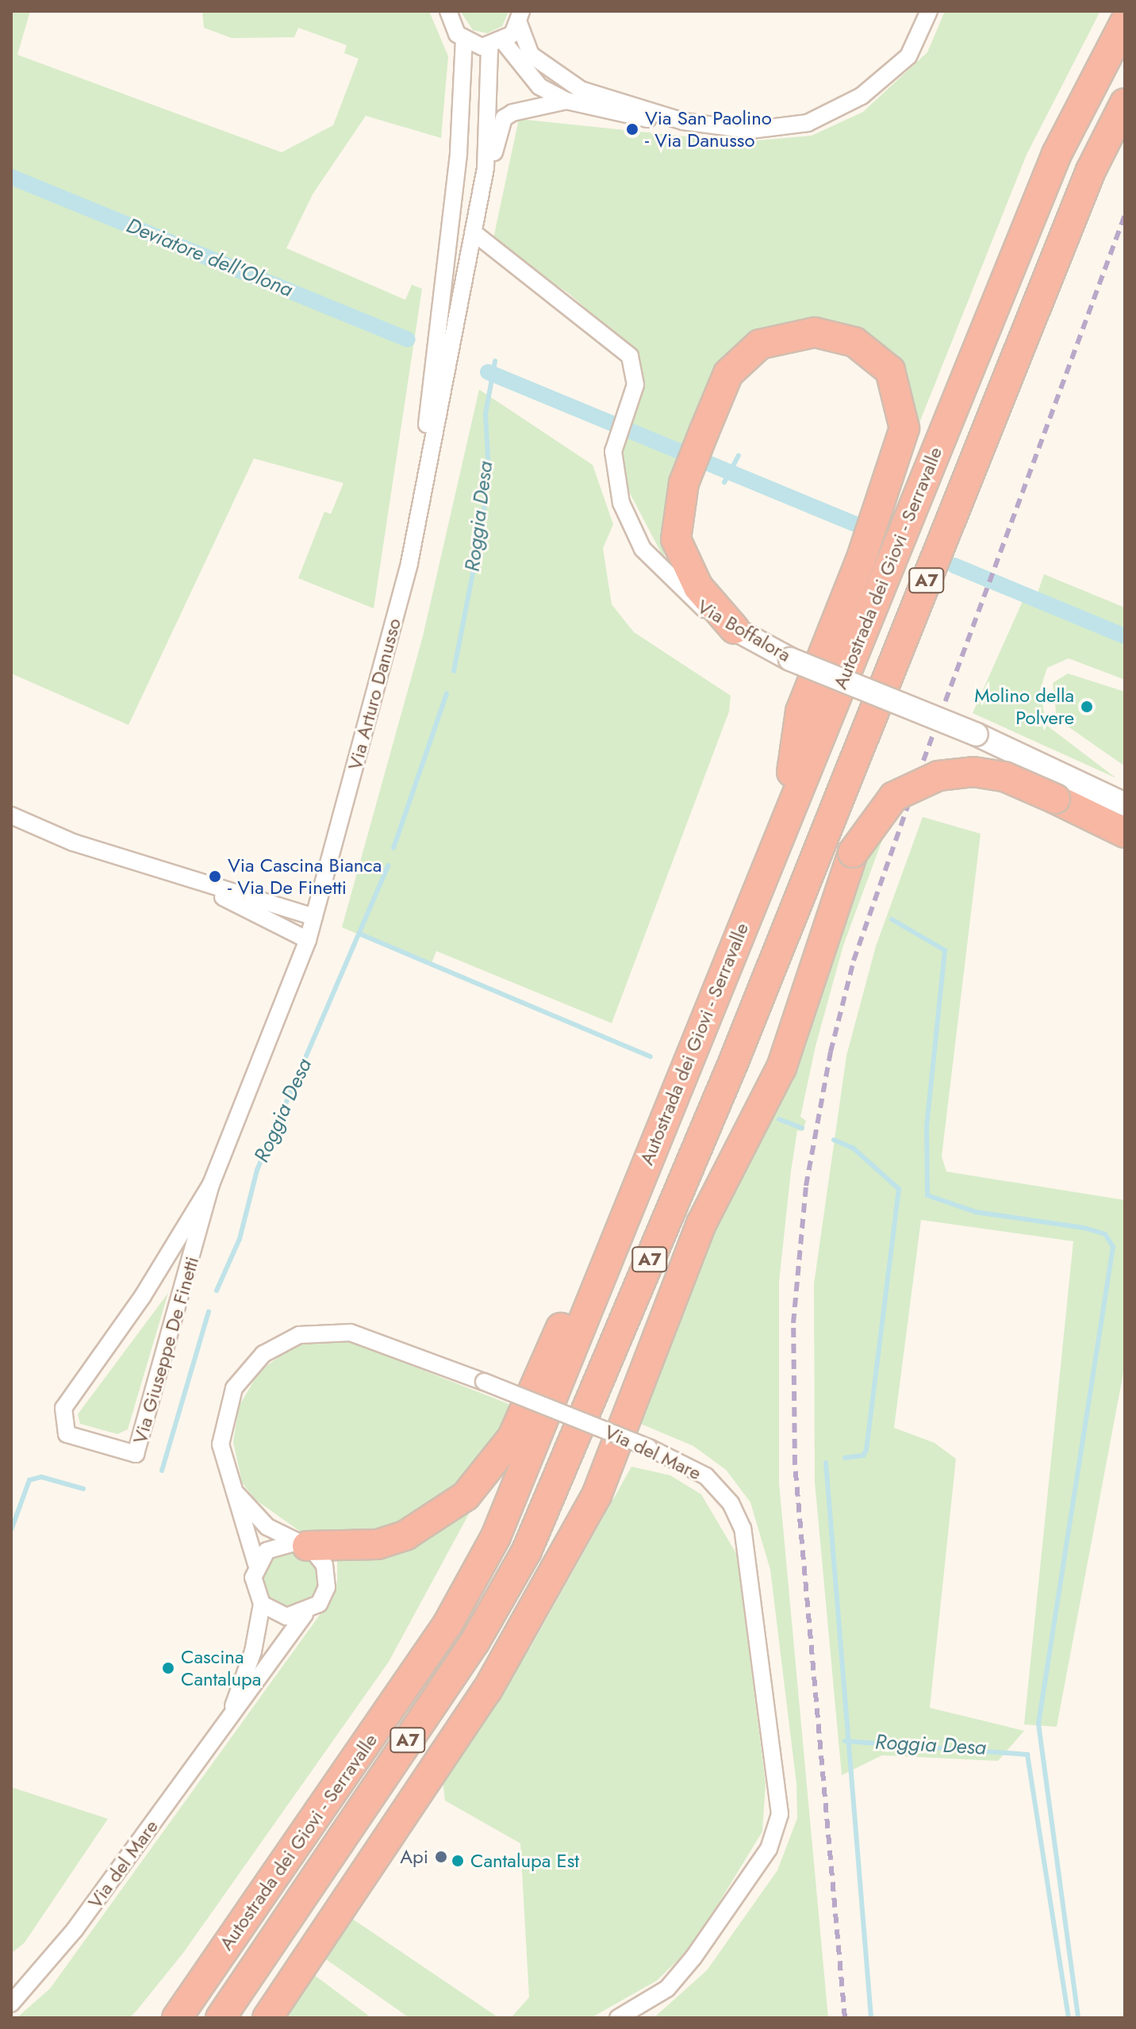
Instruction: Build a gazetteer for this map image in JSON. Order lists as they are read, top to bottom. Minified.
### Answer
{"streets":{"highway":["Autostrada dei Giovi - Serravalle","A7"],"street":["Via Boffalora","Via Arturo Danusso","Via Giuseppe De Finetti","Via del Mare"]},"crossings":[["Via Boffalora","Via Arturo Danusso"],["Via Arturo Danusso","Via Giuseppe De Finetti"]],"water":["Deviatore dell'Olona","Roggia Desa"],"places":["Via San Paolino - Via Danusso","Molino della Polvere","Via Cascina Bianca - Via De Finetti","Cascina Cantalupa","Api","Cantalupa Est"]}
